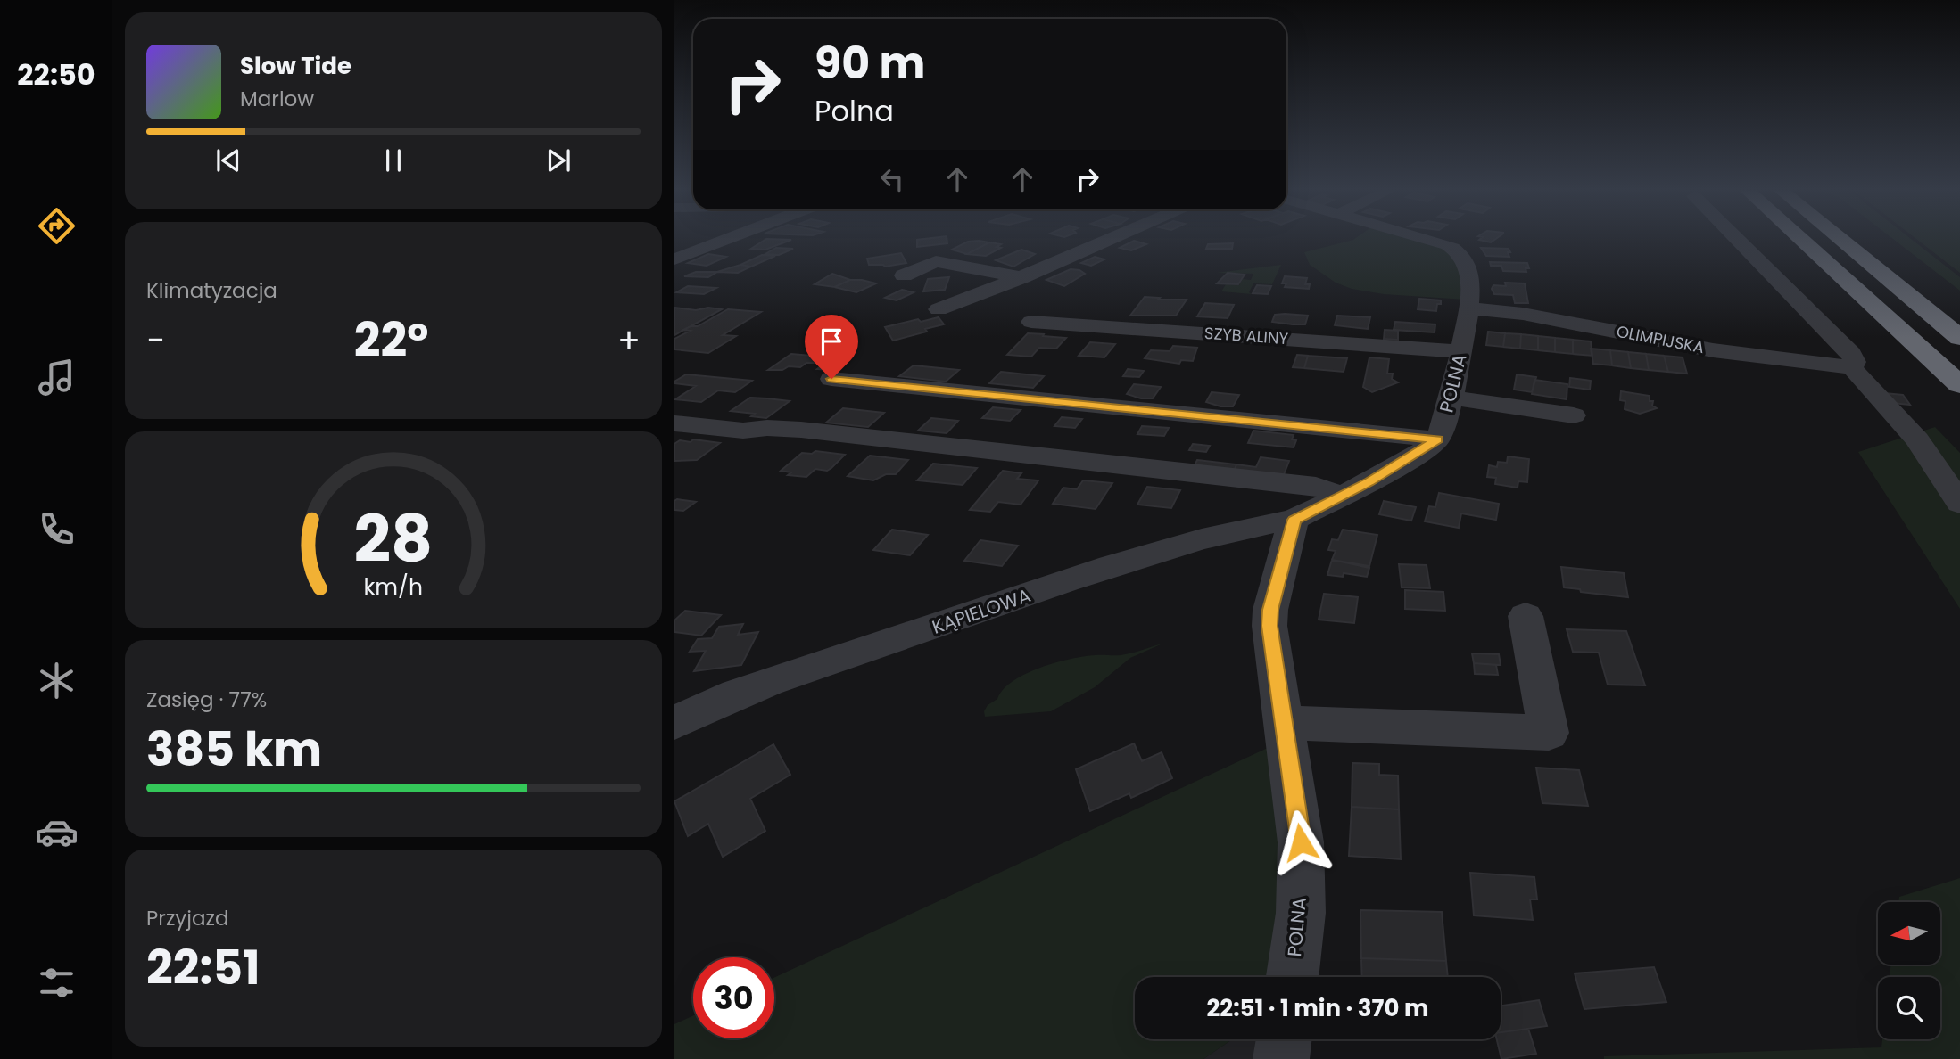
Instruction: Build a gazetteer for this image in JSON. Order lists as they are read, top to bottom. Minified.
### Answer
{"streets":{"street":["SZYB ALINY","OLIMPIJSKA","POLNA","KĄPIELOWA"]},"crossings":[["SZYB ALINY","POLNA"],["OLIMPIJSKA","POLNA"],["POLNA","KĄPIELOWA"]],"north":"left","page":{"tabs":"22:50","turn":["90 m","Polna"],"song":["Slow Tide","Marlow"],"tile":["Klimatyzacja",["Zasięg · 77%","385 km"],["Przyjazd","22:51"]],"heat":["−","22°","+"],"limit":"30","trip":"22:51 · 1 min · 370 m","gauge":["28","km/h"]}}
